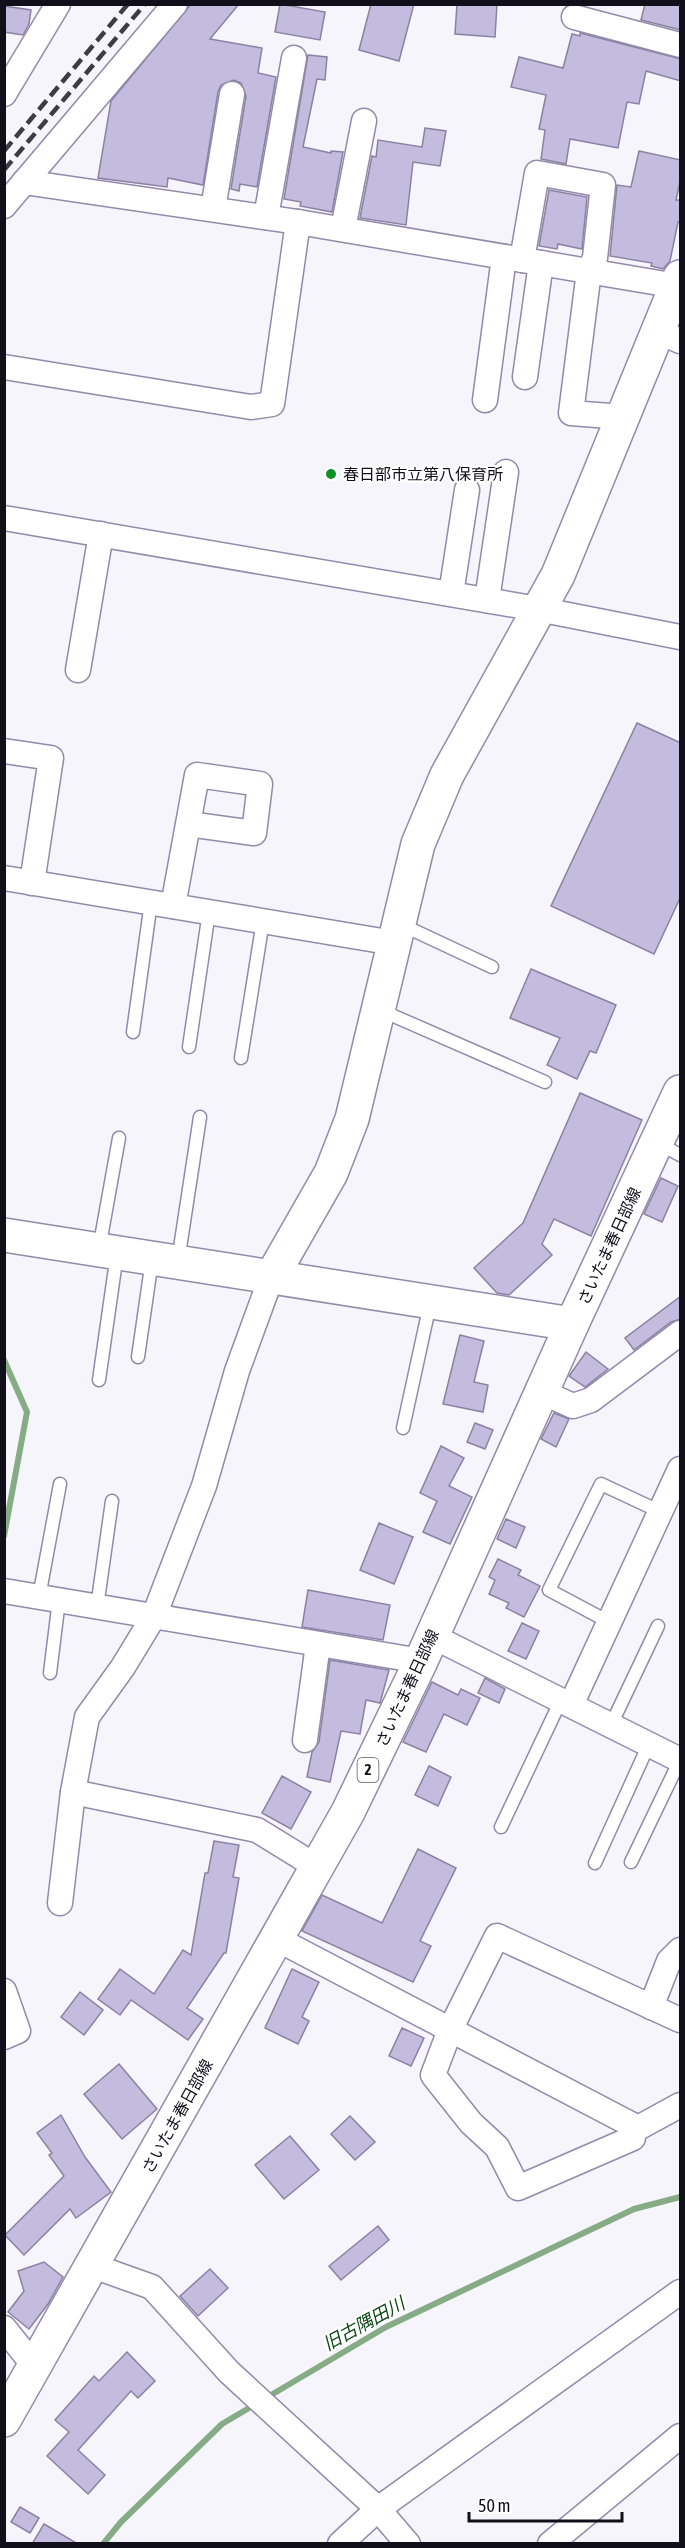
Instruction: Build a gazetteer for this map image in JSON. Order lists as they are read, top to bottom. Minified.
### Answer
{"streets":{"street":["さいたま春日部線","2"]},"water":["旧古隅田川"],"places":["春日部市立第八保育所"],"scale_bar":"50 m"}
